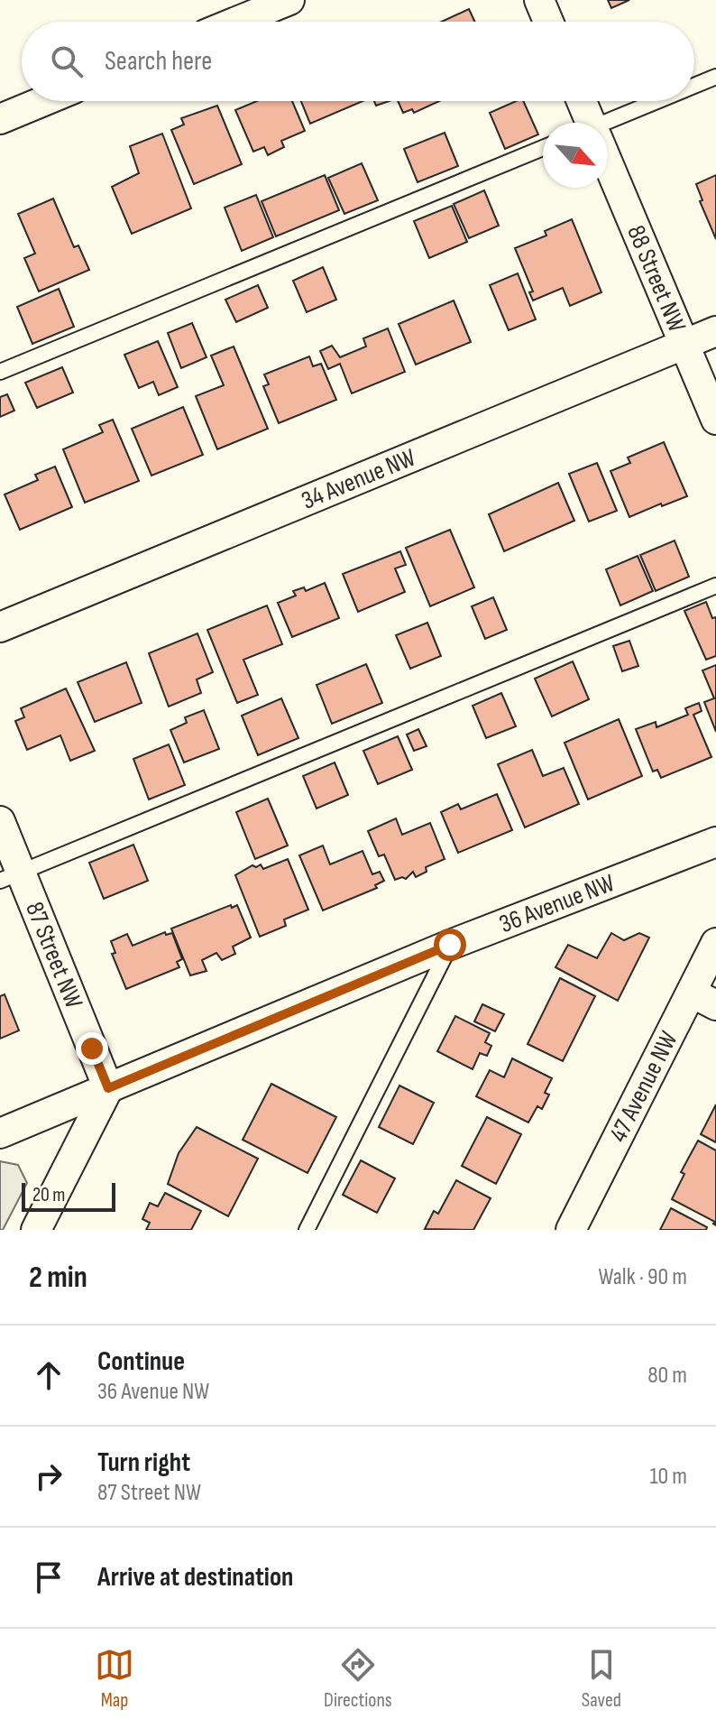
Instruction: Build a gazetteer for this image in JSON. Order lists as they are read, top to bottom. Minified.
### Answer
{"streets":{"street":["88 Street NW","34 Avenue NW","36 Avenue NW","87 Street NW","47 Avenue NW"]},"crossings":[["88 Street NW","34 Avenue NW"],["36 Avenue NW","87 Street NW"]],"scale_bar":"20 m","north":"bottom right","page":{"search":"Search here","scale":"20 m","heading":["2 min","Walk · 90 m"],"list":[["Continue","36 Avenue NW","80 m"],["Turn right","87 Street NW","10 m"],"Arrive at destination"],"nav":["Map","Directions","Saved"]}}
